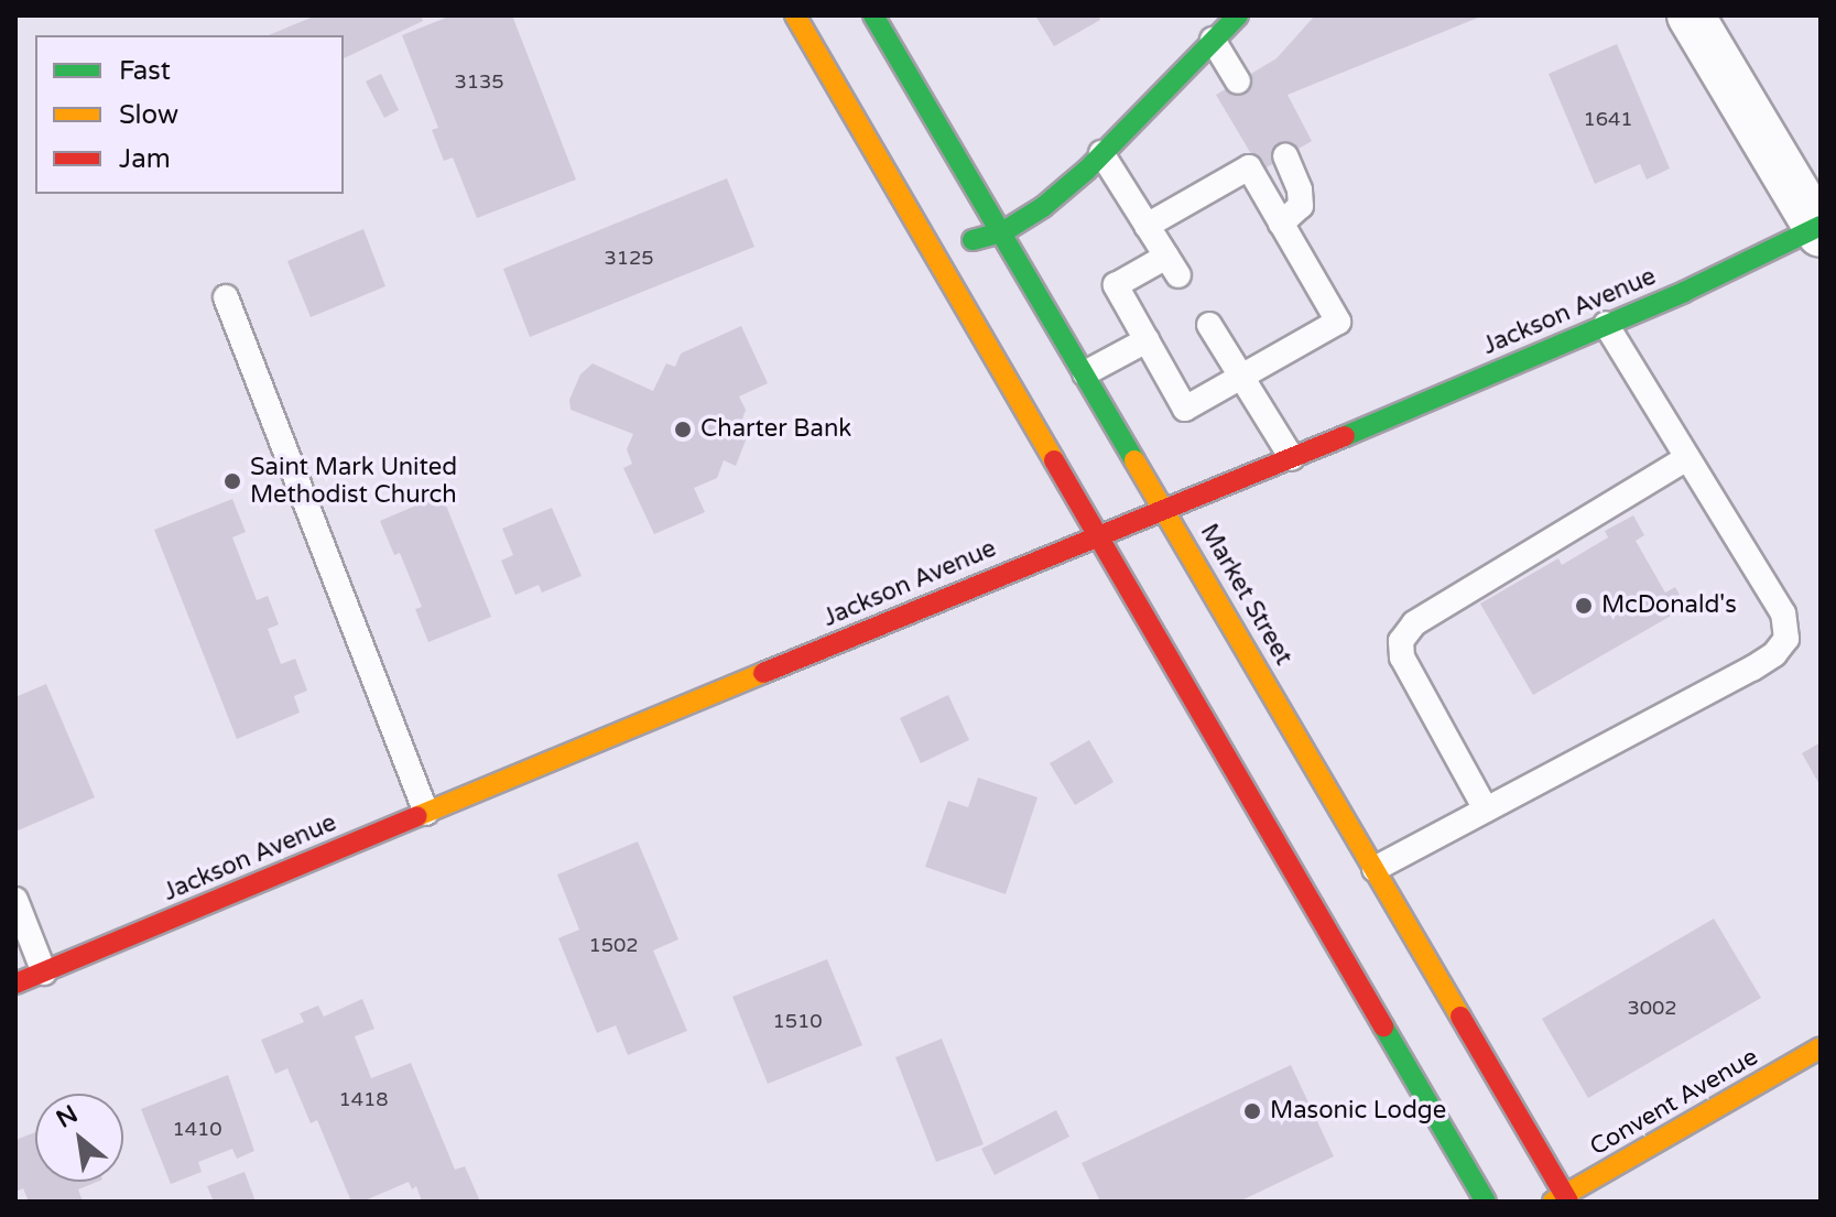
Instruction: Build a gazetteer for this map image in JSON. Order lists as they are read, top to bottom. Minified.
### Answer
{"streets":{"main road":["Jackson Avenue","Market Street","Convent Avenue"]},"crossings":[["Jackson Avenue","Market Street"],["Market Street","Convent Avenue"]],"places":["Charter Bank","Saint Mark United Methodist Church","McDonald's","Masonic Lodge"],"house_numbers":["3135","1641","3125","1502","3002","1510","1418","1410"],"legend":["Fast","Slow","Jam"],"north":"top left"}
